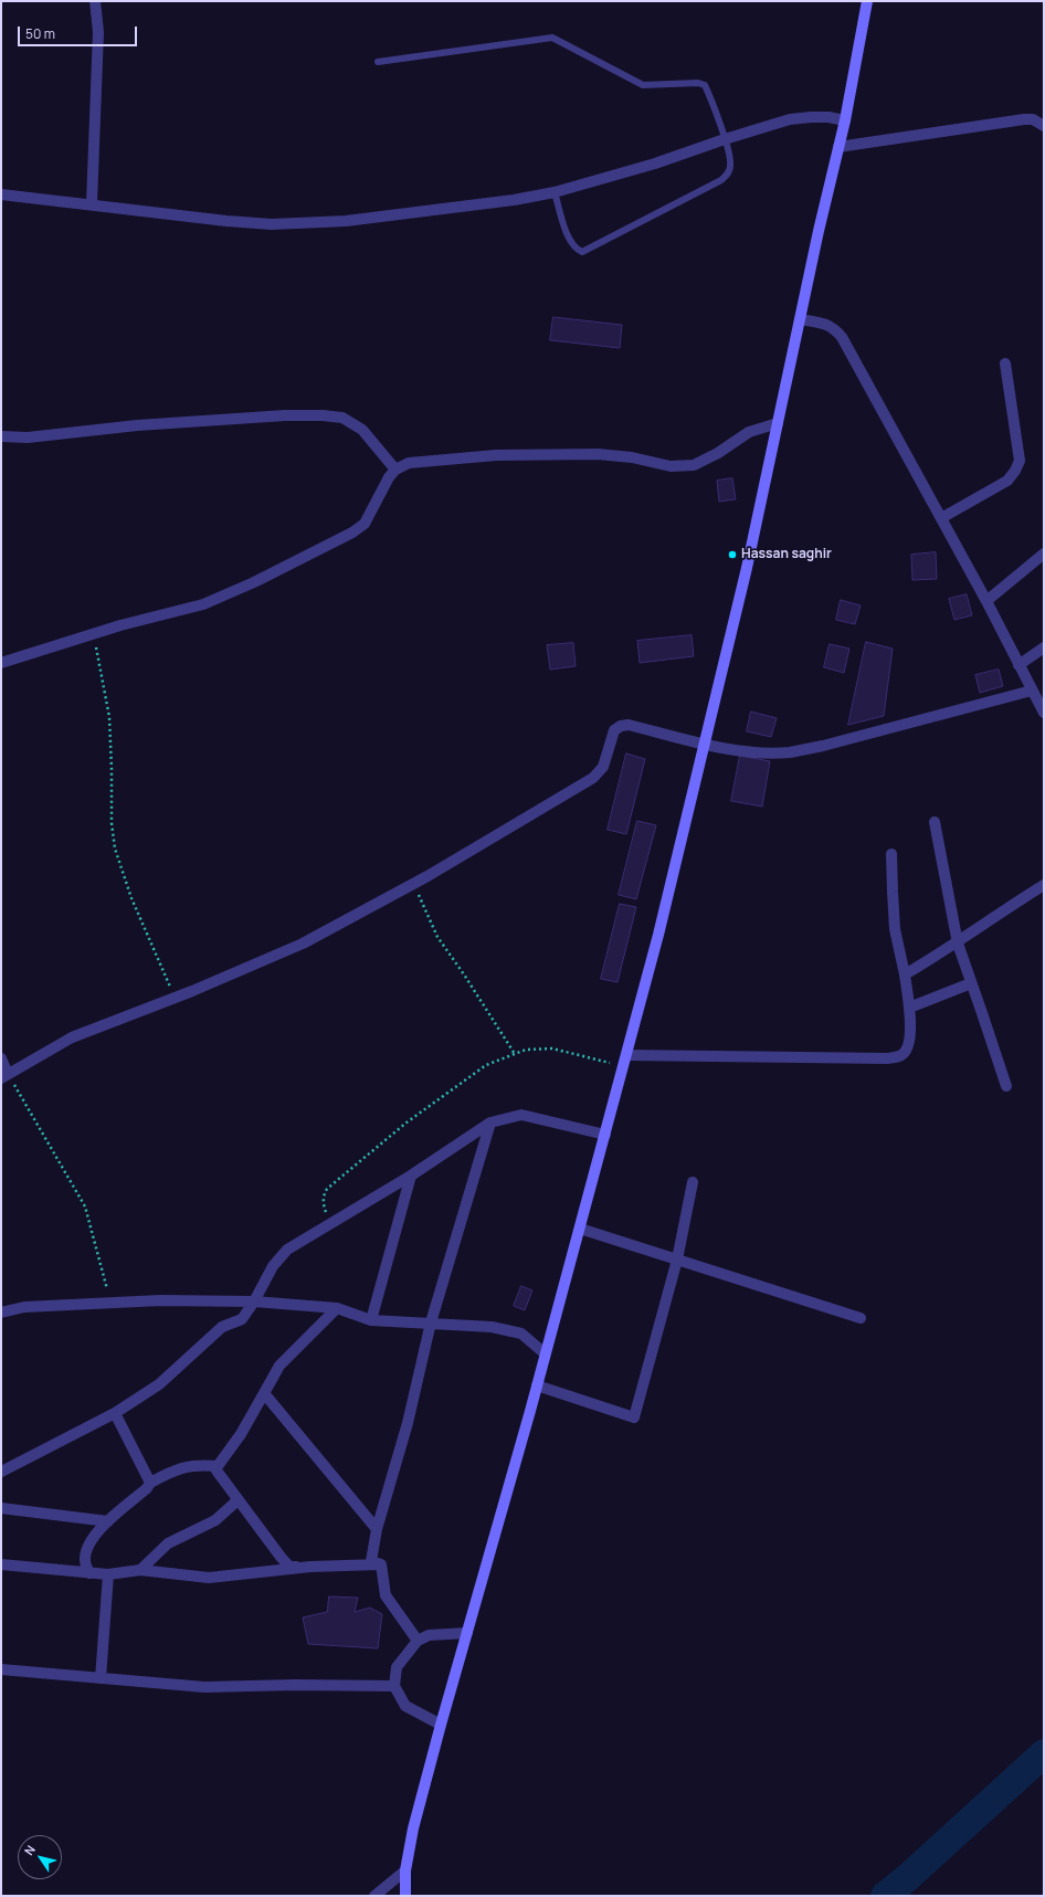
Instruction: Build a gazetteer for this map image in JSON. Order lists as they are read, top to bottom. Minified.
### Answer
{"places":["Hassan saghir"],"scale_bar":"50 m","north":"top left"}
